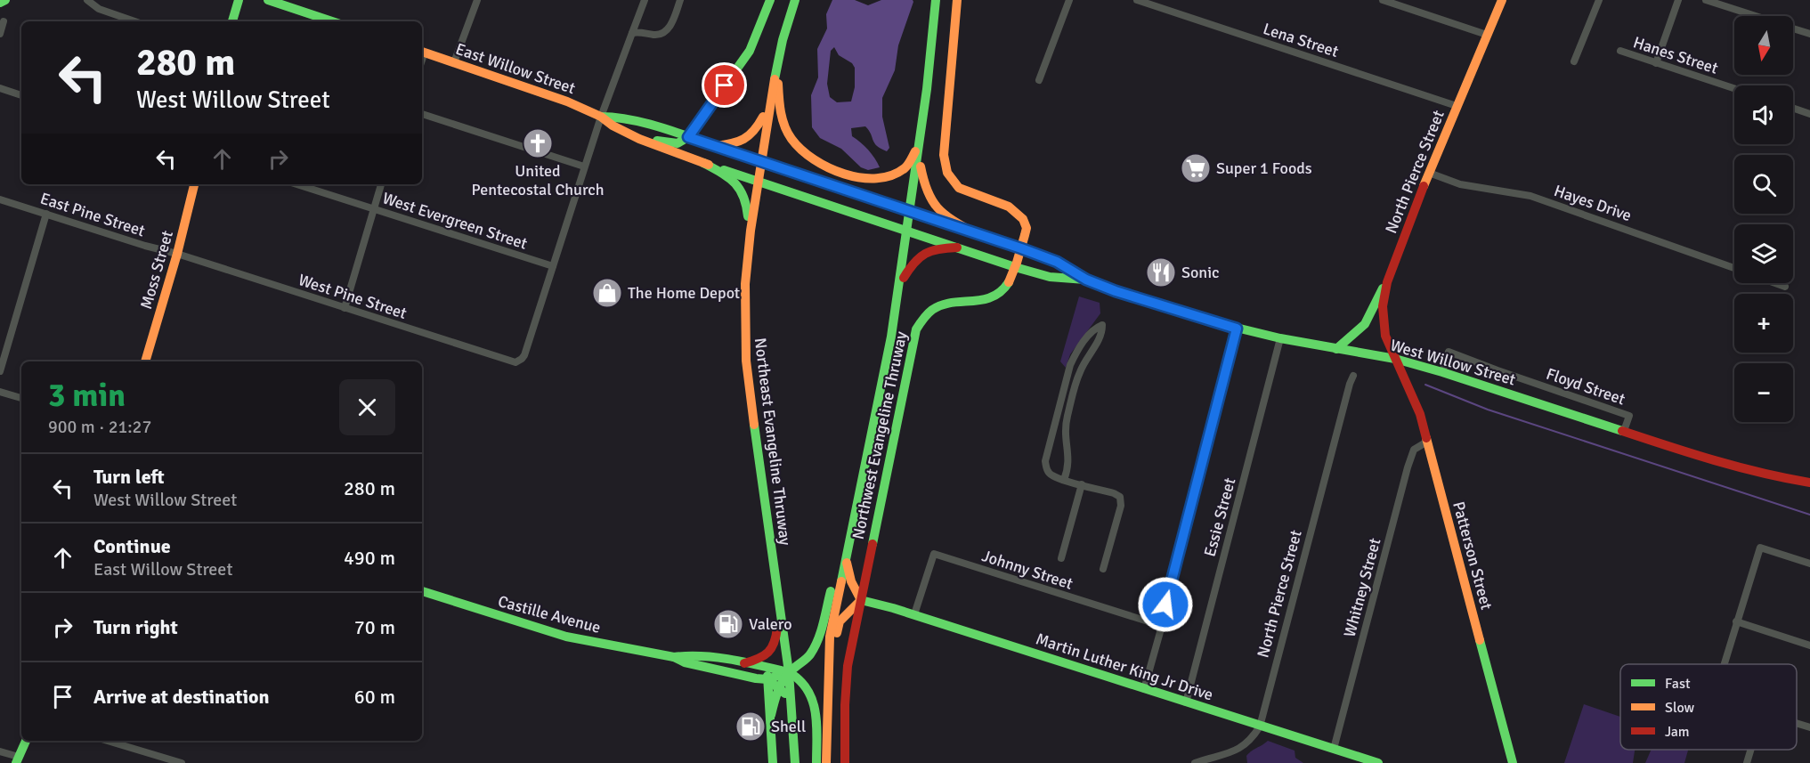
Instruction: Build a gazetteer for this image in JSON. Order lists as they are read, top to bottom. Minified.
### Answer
{"streets":{"main road":["East Willow Street","North Pierce Street","Moss Street","West Willow Street","Northwest Evangeline Thruway","Northeast Evangeline Thruway","Patterson Street","Castille Avenue","Martin Luther King Jr Drive"],"street":["Lena Street","Hanes Street","Hayes Drive","East Pine Street","West Evergreen Street","West Pine Street","Floyd Street","Essie Street","Johnny Street","Whitney Street"]},"crossings":[["Lena Street","North Pierce Street"],["East Willow Street","West Willow Street"],["East Willow Street","Northeast Evangeline Thruway"],["North Pierce Street","Hayes Drive"],["North Pierce Street","West Willow Street"],["North Pierce Street","Patterson Street"],["North Pierce Street","Martin Luther King Jr Drive"],["East Pine Street","Moss Street"],["East Pine Street","West Pine Street"],["West Evergreen Street","West Pine Street"],["Moss Street","West Pine Street"],["West Willow Street","Floyd Street"],["West Willow Street","Northwest Evangeline Thruway"],["West Willow Street","Northeast Evangeline Thruway"],["West Willow Street","Essie Street"],["West Willow Street","Patterson Street"],["Northwest Evangeline Thruway","Martin Luther King Jr Drive"],["Northeast Evangeline Thruway","Castille Avenue"],["Essie Street","Martin Luther King Jr Drive"],["Patterson Street","Whitney Street"],["Johnny Street","Martin Luther King Jr Drive"],["Whitney Street","Martin Luther King Jr Drive"]],"places":{"church":["United Pentecostal Church"],"supermarket":["Super 1 Foods"],"restaurant":["Sonic"],"shop":["The Home Depot"],"fuel station":["Valero","Shell"]},"legend":["Fast","Slow","Jam"],"north":"bottom","page":{"map_buttons":["+","−"],"turn":["280 m","West Willow Street"],"heading":["3 min","900 m · 21:27"],"list":[{"name":"Turn left","note":"West Willow Street","value":"280 m"},{"name":"Continue","note":"East Willow Street","value":"490 m"},{"name":"Turn right","value":"70 m"},{"name":"Arrive at destination","value":"60 m"}]}}
